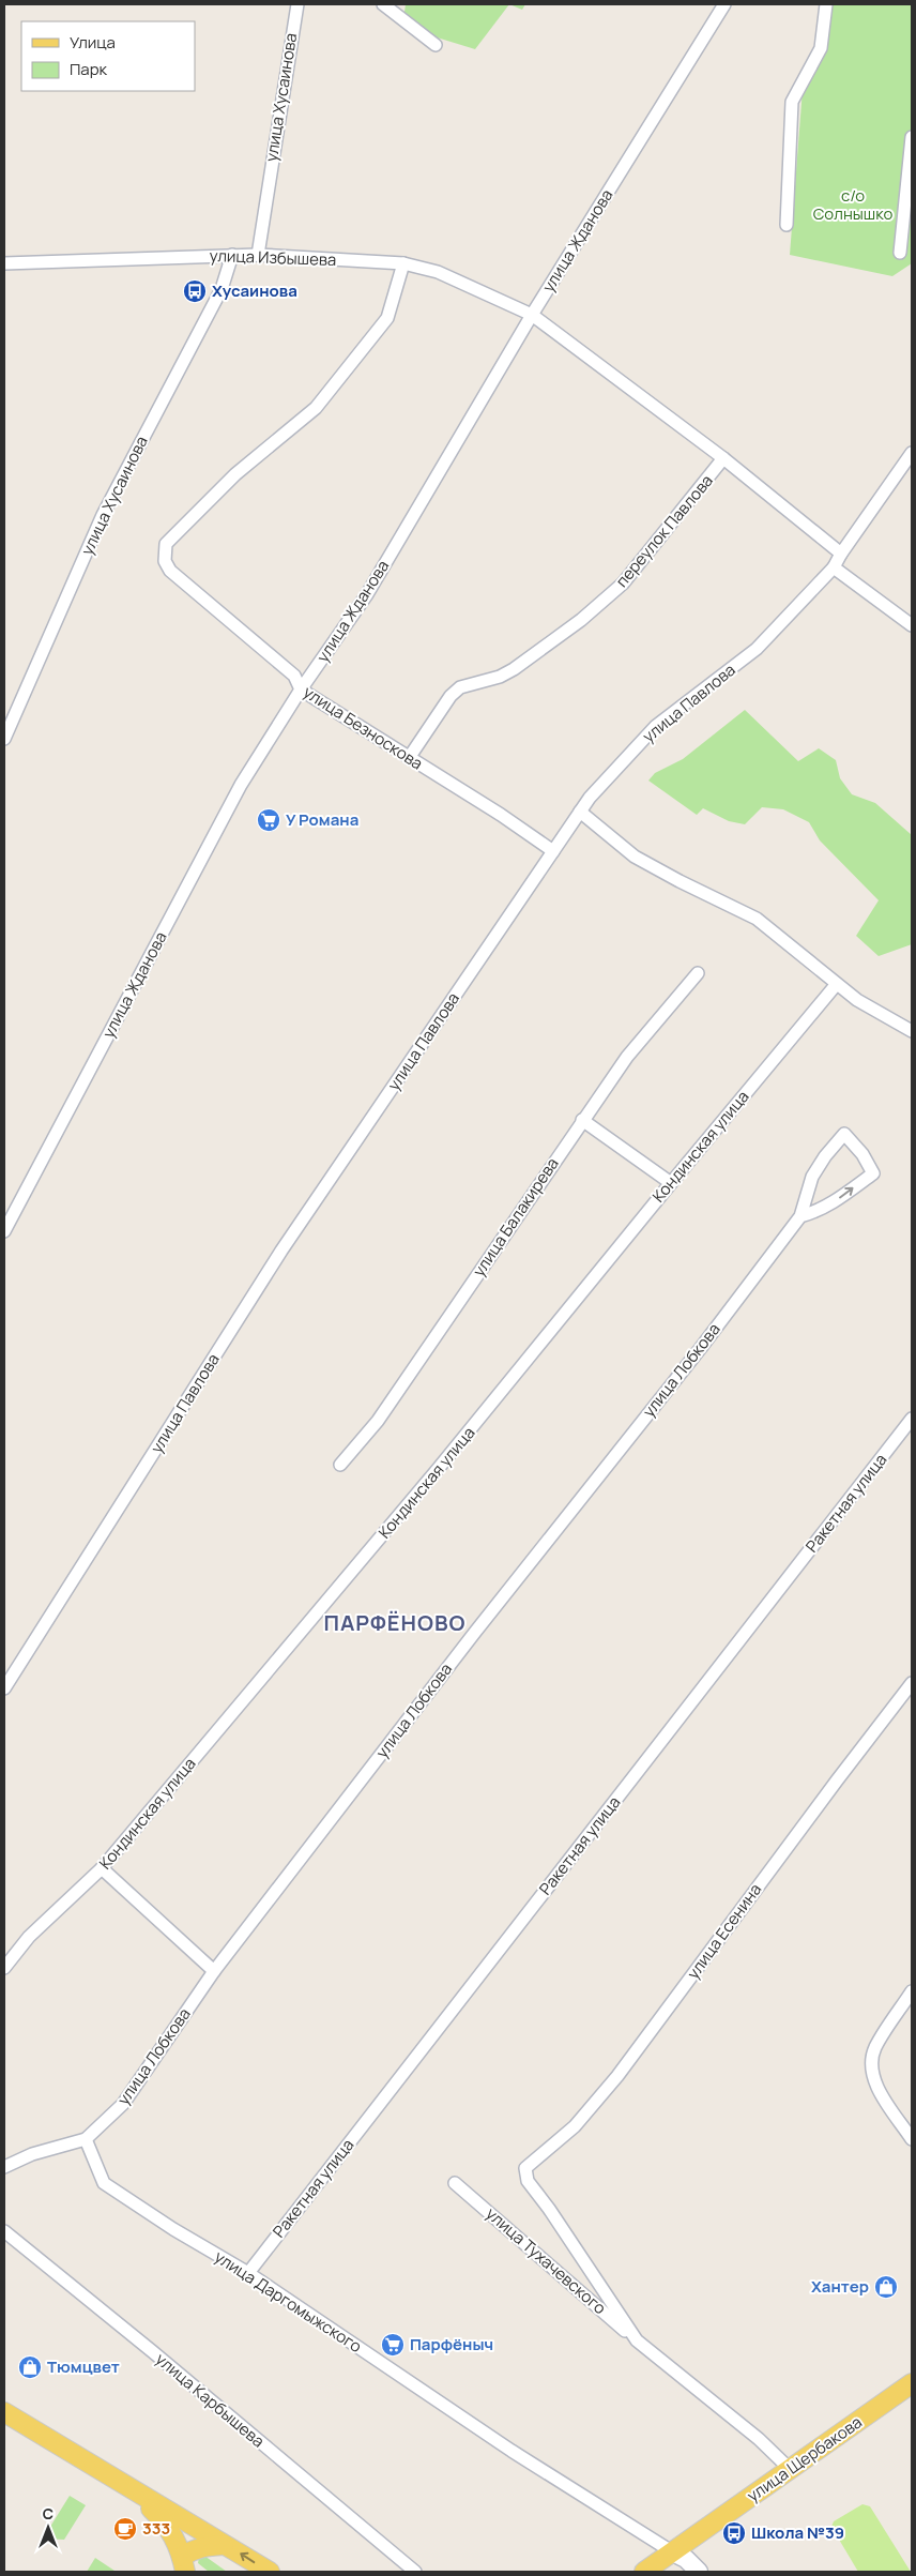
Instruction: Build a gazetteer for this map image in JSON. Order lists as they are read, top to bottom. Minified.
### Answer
{"streets":{"main road":["улица Щербакова"],"street":["улица Хусаинова","улица Жданова","улица Избышева","переулок Павлова","улица Павлова","улица Безноскова","Кондинская улица","улица Балакирева","улица Лобкова","Ракетная улица","улица Есенина","улица Тухачевского","улица Даргомыжского","улица Карбышева"]},"crossings":[["улица Хусаинова","улица Избышева"],["улица Жданова","улица Избышева"],["улица Жданова","переулок Павлова"],["улица Жданова","улица Безноскова"],["улица Избышева","переулок Павлова"],["улица Избышева","улица Безноскова"],["переулок Павлова","улица Павлова"],["переулок Павлова","улица Безноскова"],["улица Павлова","улица Безноскова"],["улица Лобкова","улица Даргомыжского"],["Ракетная улица","улица Даргомыжского"],["улица Есенина","улица Тухачевского"],["улица Тухачевского","улица Щербакова"],["улица Даргомыжского","улица Щербакова"]],"districts":["ПАРФЁНОВО"],"parks":["с/о Солнышко"],"places":{"bus stop":["Хусаинова","Школа №39"],"supermarket":["У Романа","Парфёныч"],"shop":["Хантер","Тюмцвет"],"cafe":["333"]},"legend":["Улица","Парк"],"north":"top"}
